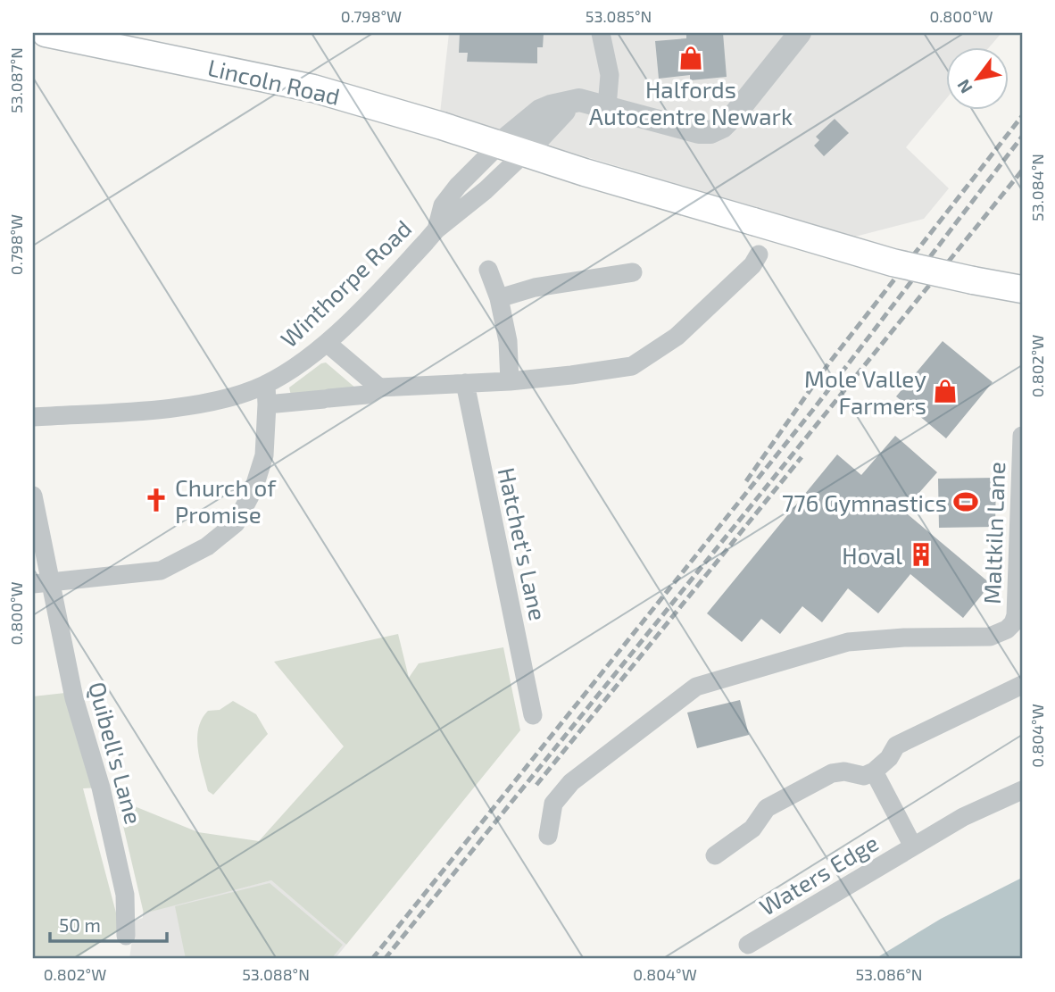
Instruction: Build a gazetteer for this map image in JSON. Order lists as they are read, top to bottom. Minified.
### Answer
{"streets":{"main road":["Lincoln Road"],"street":["Winthorpe Road","Maltkiln Lane","Hatchet's Lane","Quibell's Lane","Waters Edge"]},"crossings":[["Lincoln Road","Winthorpe Road"]],"places":{"shop":["Halfords Autocentre Newark","Mole Valley Farmers"],"church":["Church of Promise"],"sports":["776 Gymnastics"],"building":["Hoval"]},"scale_bar":"50 m","north":"bottom left","coordinates":["0.798°W","53.085°N","0.800°W","53.087°N","53.084°N","0.802°W","0.804°W","53.088°N","53.086°N"]}
